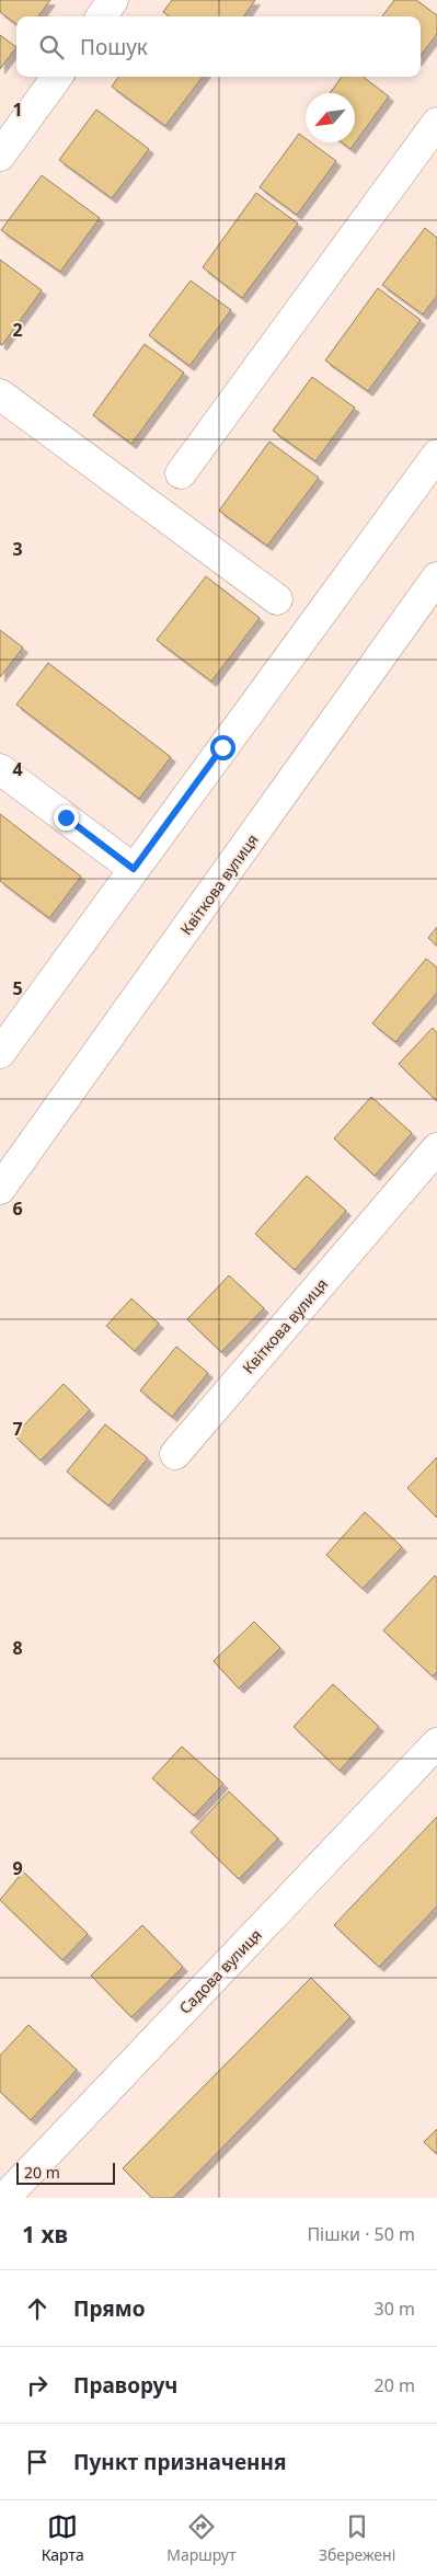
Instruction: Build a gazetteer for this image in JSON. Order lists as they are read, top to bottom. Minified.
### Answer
{"streets":{"street":["Квіткова вулиця","Садова вулиця"]},"scale_bar":"20 m","north":"bottom left","page":{"search":"Пошук","scale":"20 m","heading":["1 хв","Пішки · 50 m"],"list":[["Прямо","30 m"],["Праворуч","20 m"],"Пункт призначення"],"nav":["Карта","Маршрут","Збережені"]},"grid":{"rows":["1","2","3","4","5","6","7","8","9"]}}
